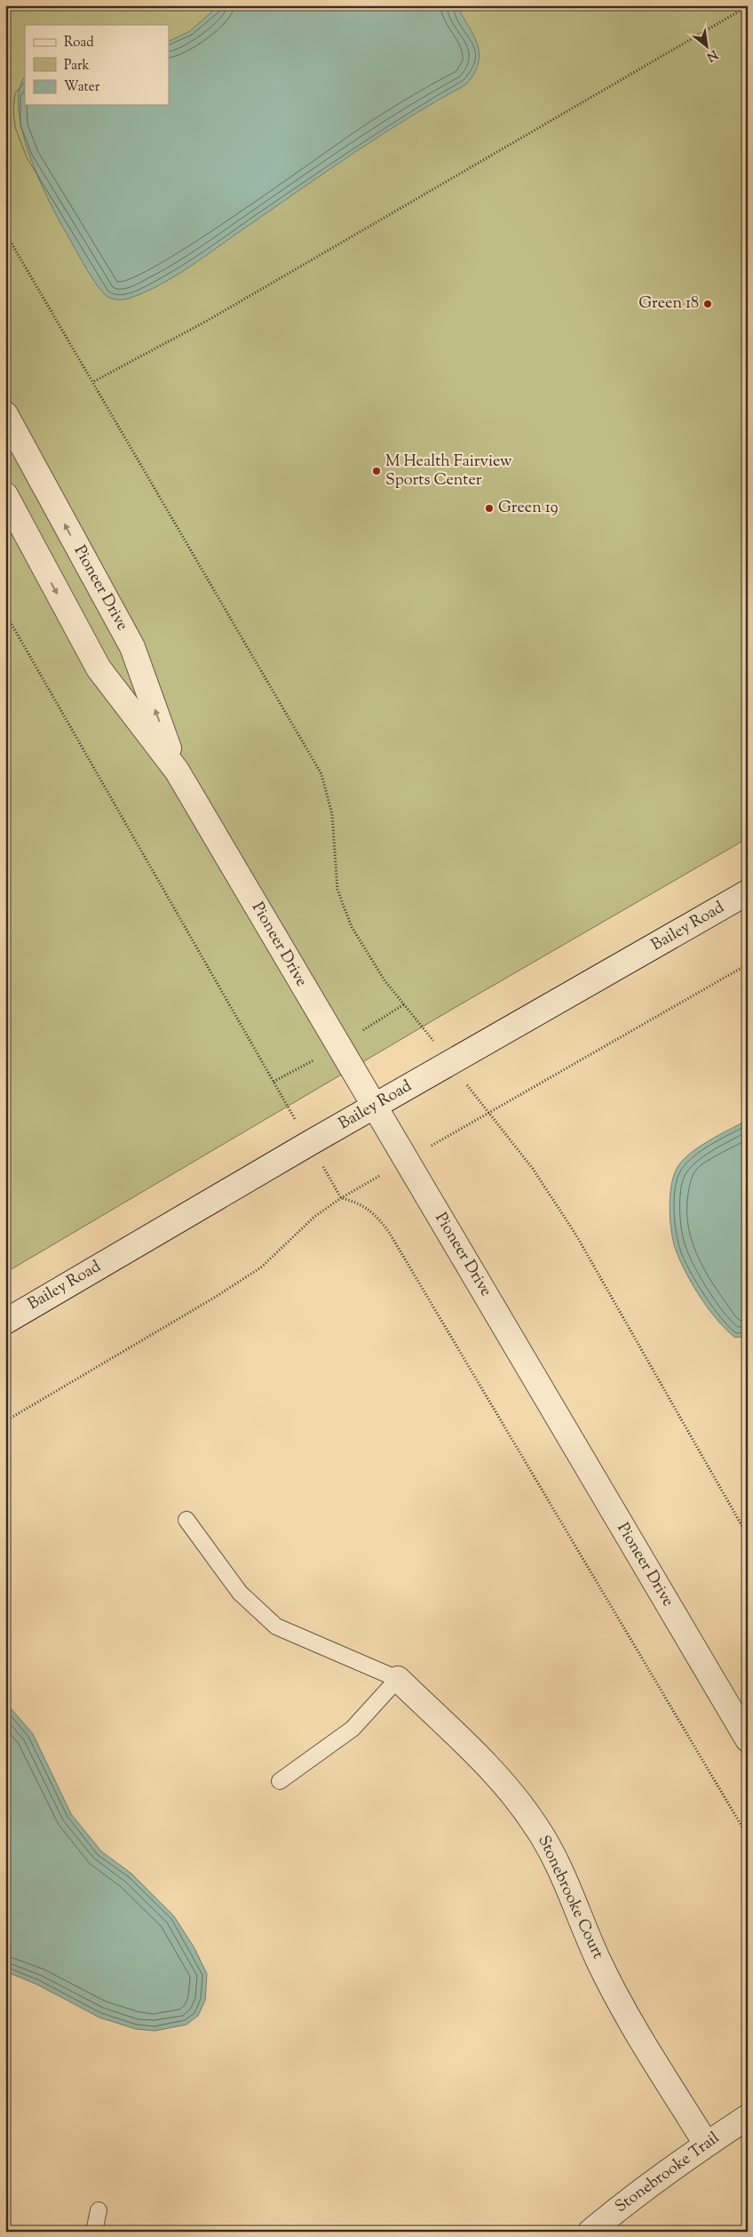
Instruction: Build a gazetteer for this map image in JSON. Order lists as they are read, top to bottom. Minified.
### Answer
{"streets":{"street":["Pioneer Drive","Bailey Road","Stonebrooke Court","Stonebrooke Trail"]},"crossings":[["Pioneer Drive","Bailey Road"],["Stonebrooke Court","Stonebrooke Trail"]],"places":["Green 18","M Health Fairview Sports Center","Green 19"],"legend":["Road","Park","Water"],"north":"bottom right"}
